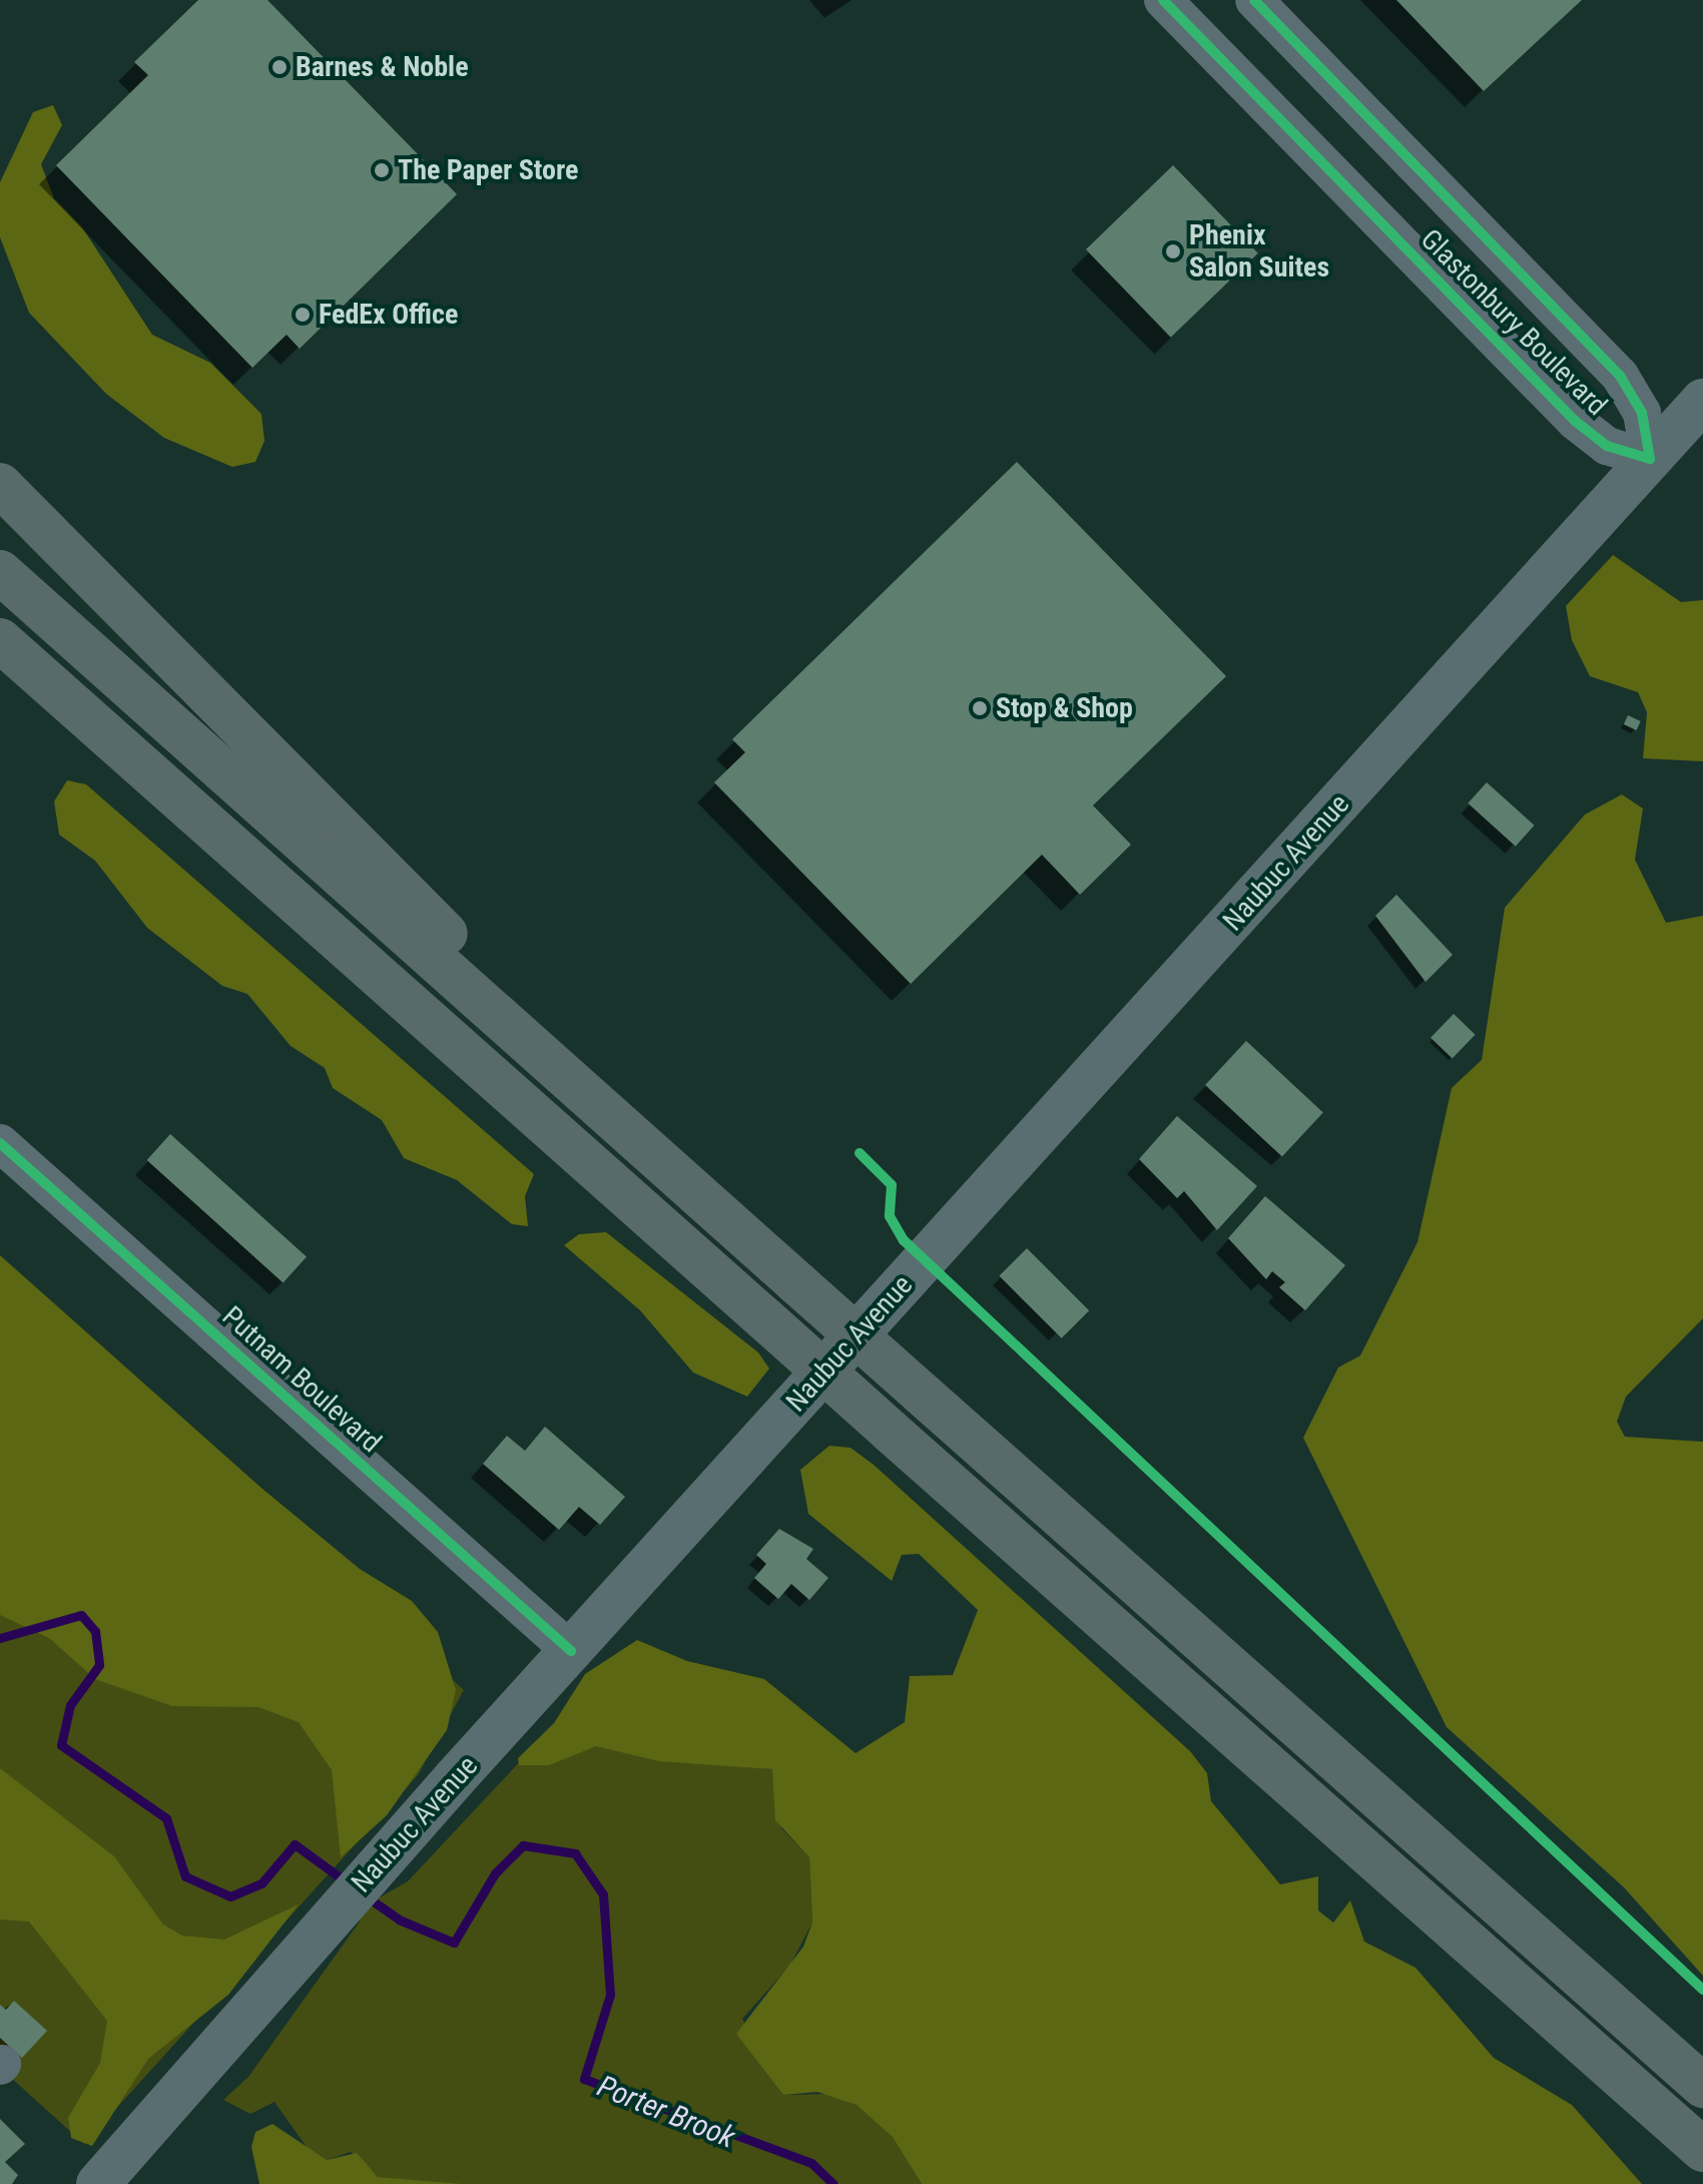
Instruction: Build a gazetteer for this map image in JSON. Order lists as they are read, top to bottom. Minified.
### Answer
{"streets":{"main road":["Naubuc Avenue"],"street":["Glastonbury Boulevard","Putnam Boulevard"]},"crossings":[["Glastonbury Boulevard","Naubuc Avenue"],["Naubuc Avenue","Putnam Boulevard"]],"water":["Porter Brook"],"places":["Barnes & Noble","The Paper Store","Phenix Salon Suites","FedEx Office","Stop & Shop"]}
